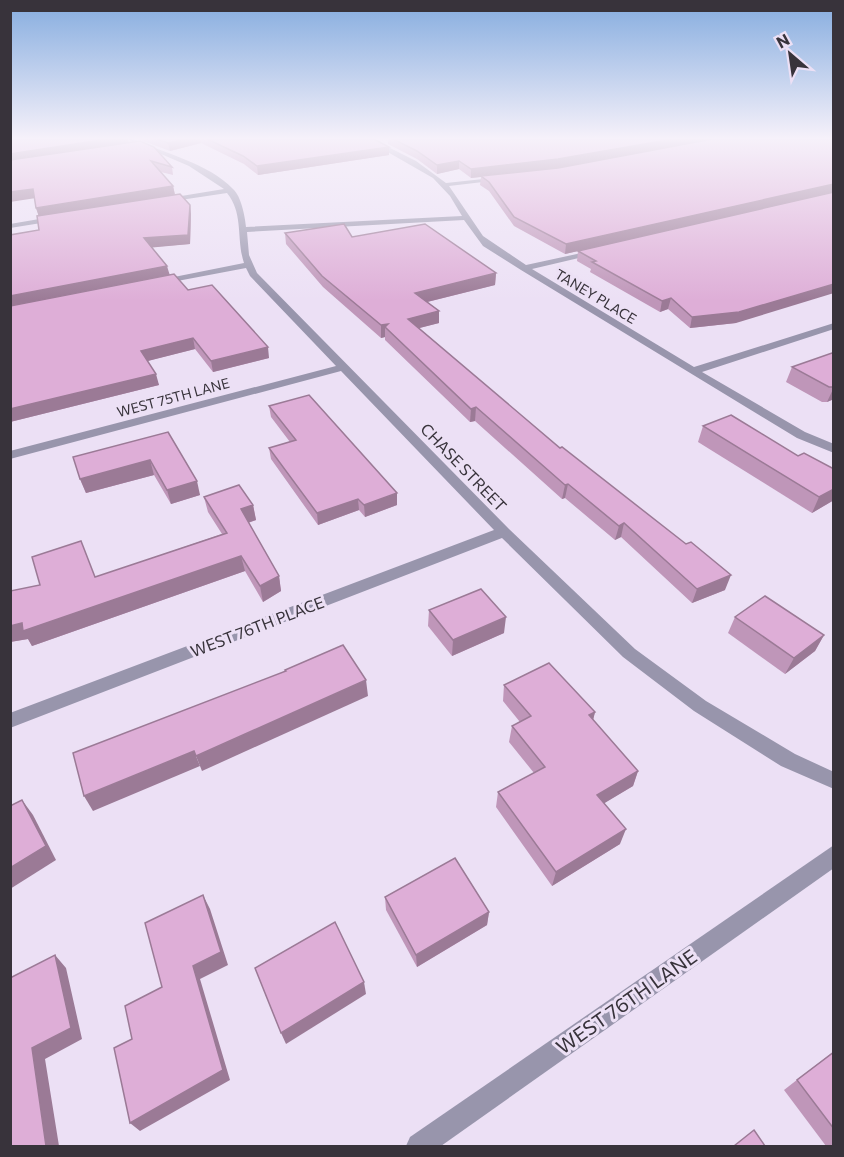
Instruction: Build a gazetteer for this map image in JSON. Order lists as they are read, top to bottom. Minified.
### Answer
{"streets":{"street":["TANEY PLACE","WEST 75TH LANE","CHASE STREET","WEST 76TH PLACE","WEST 76TH LANE"]},"crossings":[["WEST 75TH LANE","CHASE STREET"],["CHASE STREET","WEST 76TH PLACE"]],"north":"top left"}
